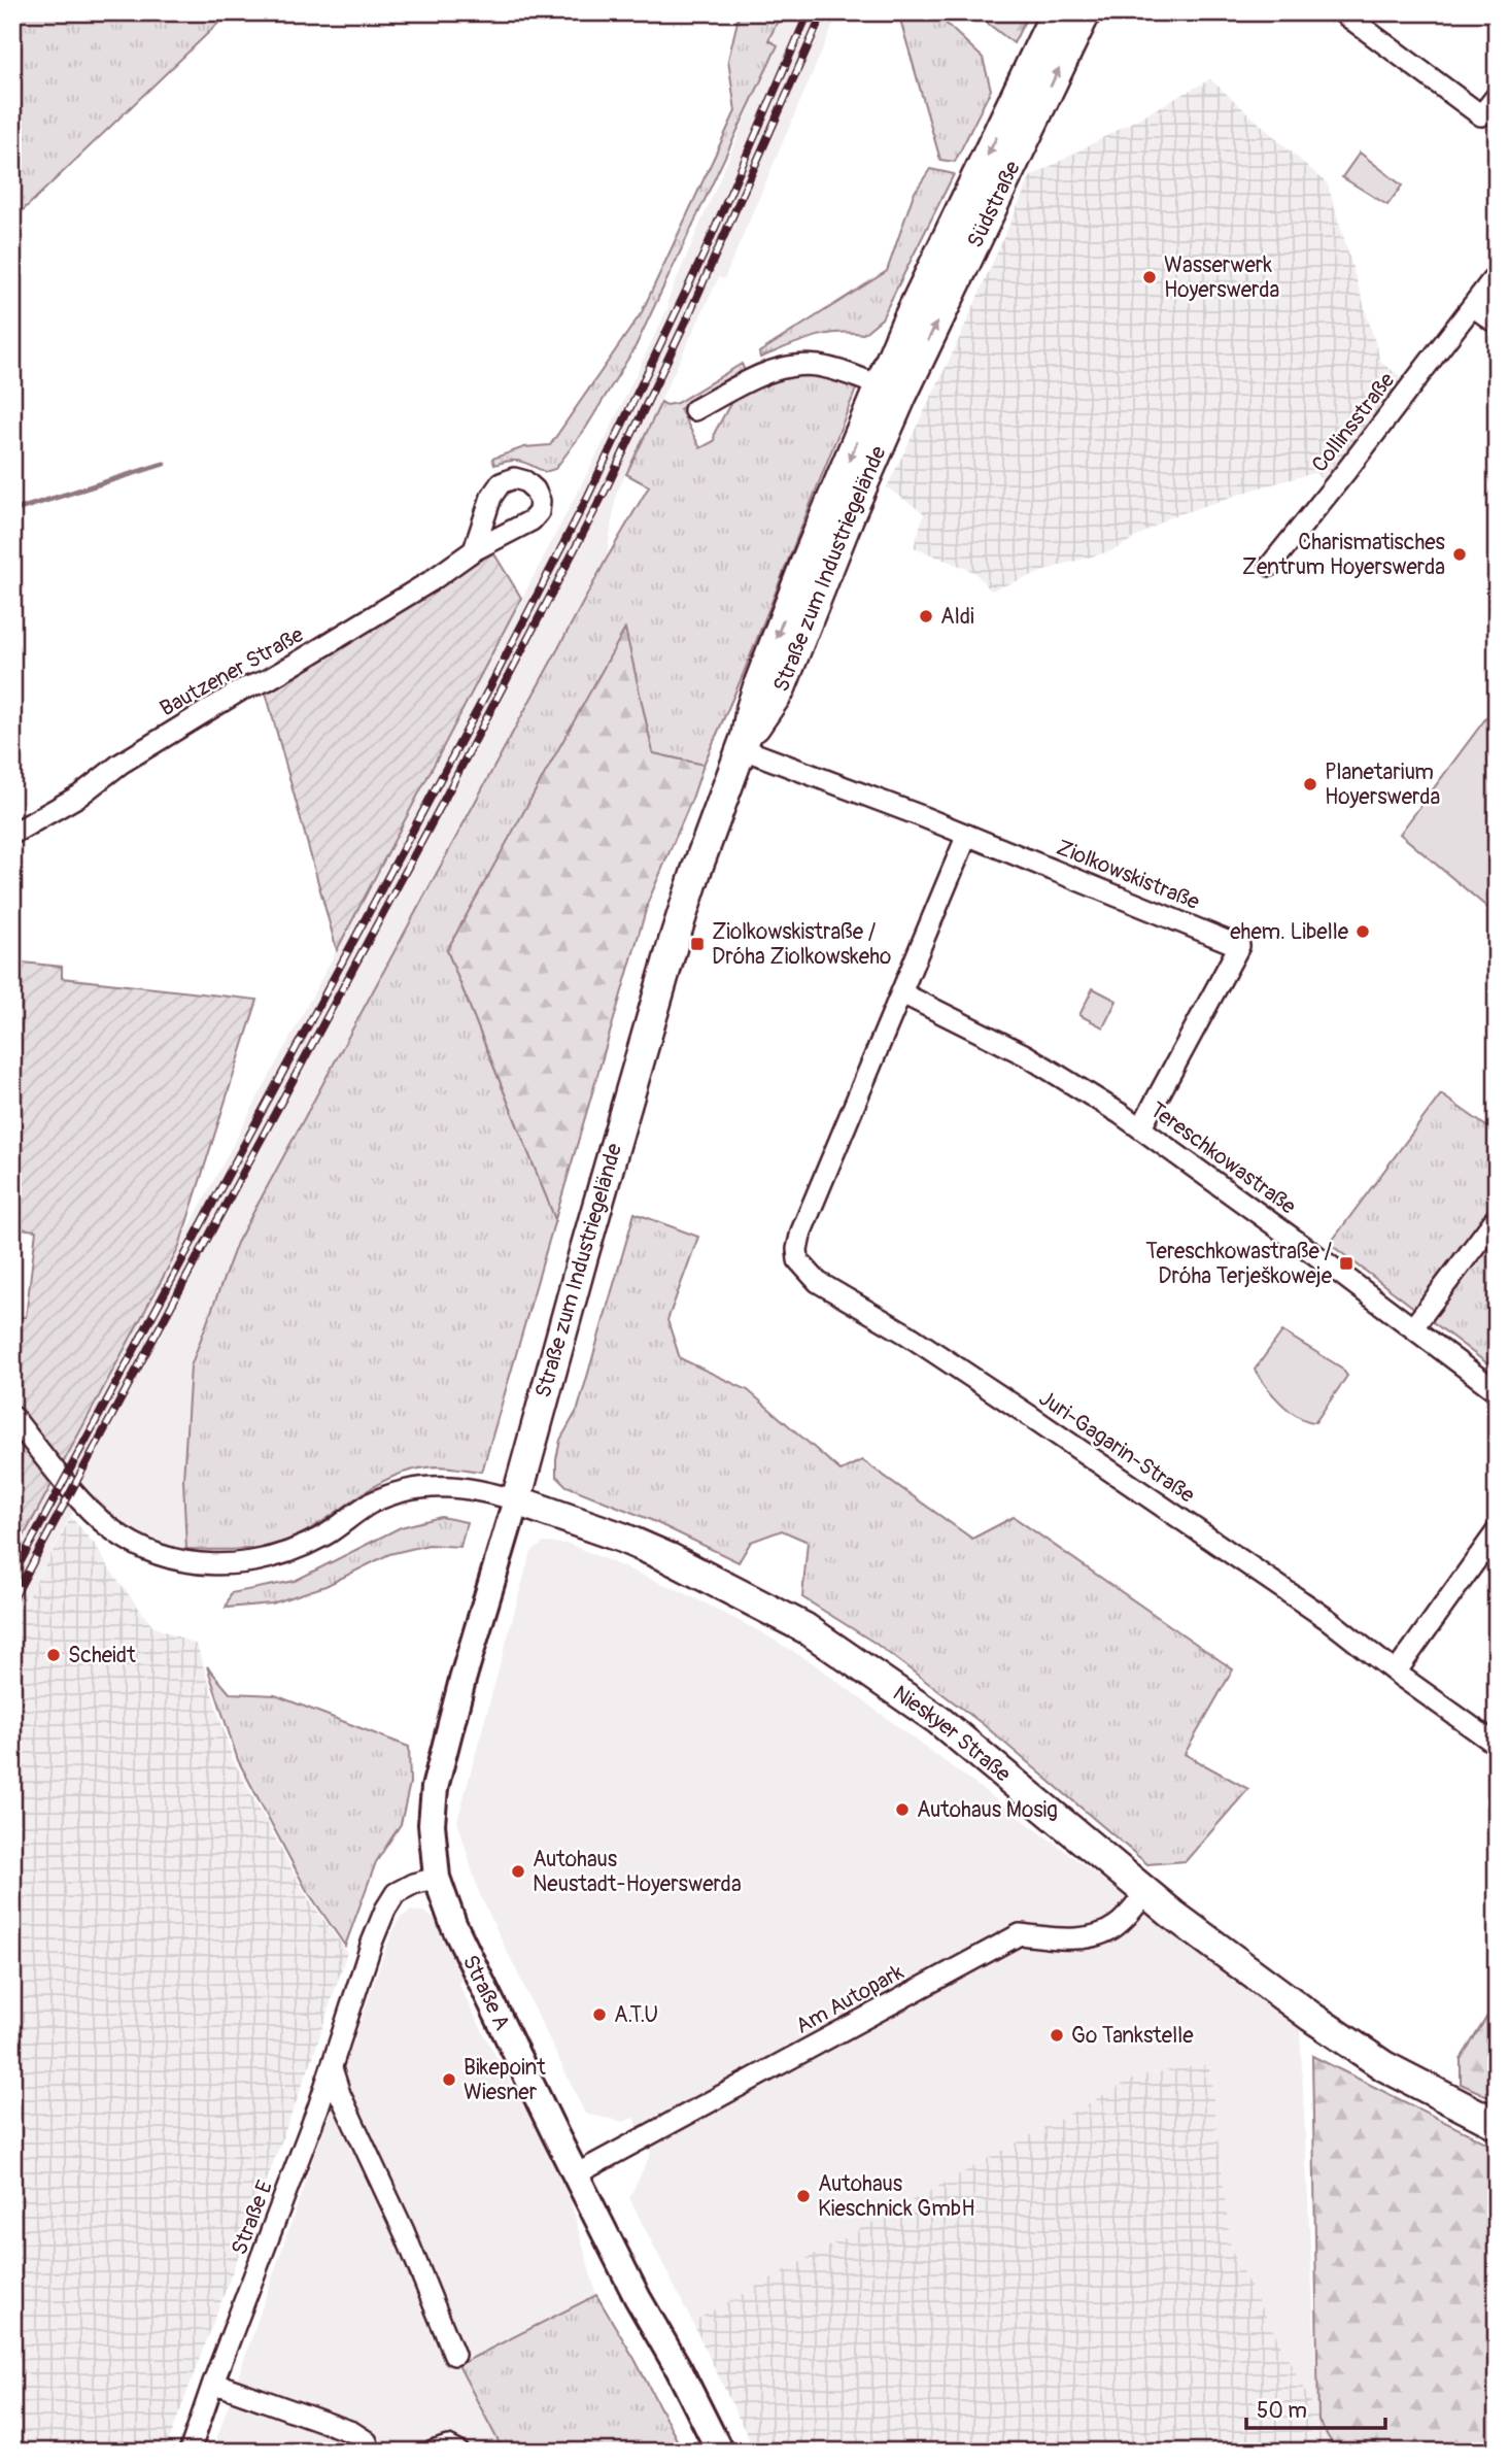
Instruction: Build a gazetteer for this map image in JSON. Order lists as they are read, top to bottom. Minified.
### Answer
{"streets":{"main road":["Südstraße","Straße zum Industriegelände","Nieskyer Straße"],"street":["Collinsstraße","Bautzener Straße","Ziolkowskistraße","Tereschkowastraße","Juri-Gagarin-Straße","Straße A","Am Autopark","Straße E"]},"crossings":[["Südstraße","Straße zum Industriegelände"],["Straße zum Industriegelände","Ziolkowskistraße"],["Straße zum Industriegelände","Nieskyer Straße"],["Straße zum Industriegelände","Straße A"],["Ziolkowskistraße","Tereschkowastraße"],["Tereschkowastraße","Juri-Gagarin-Straße"],["Nieskyer Straße","Straße A"],["Nieskyer Straße","Am Autopark"],["Straße A","Am Autopark"],["Straße A","Straße E"]],"places":{"other":["Wasserwerk Hoyerswerda","Charismatisches Zentrum Hoyerswerda","Aldi","Planetarium Hoyerswerda","ehem. Libelle","Scheidt","Autohaus Mosig","Autohaus Neustadt-Hoyerswerda","A.T.U","Go Tankstelle","Bikepoint Wiesner","Autohaus Kieschnick GmbH"],"transit":["Ziolkowskistraße / Dróha Ziolkowskeho","Tereschkowastraße / Dróha Terješkoweje"]},"scale_bar":"50 m"}
